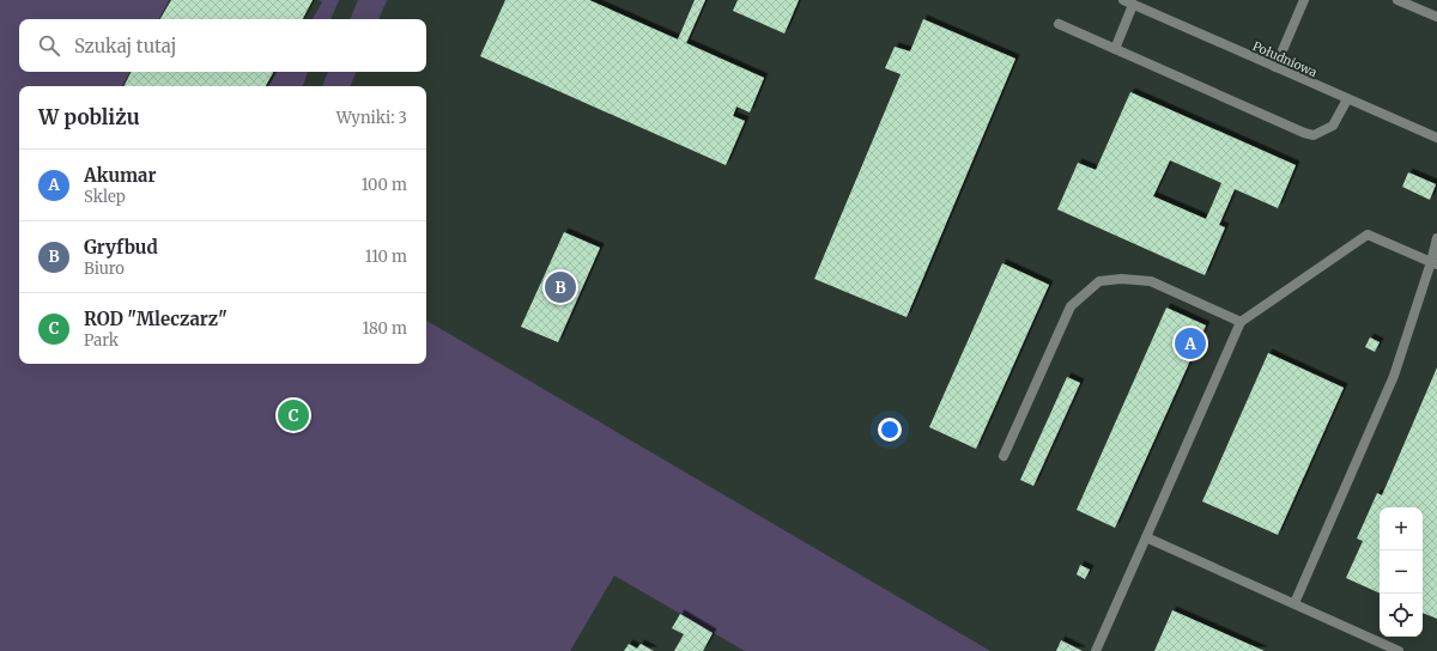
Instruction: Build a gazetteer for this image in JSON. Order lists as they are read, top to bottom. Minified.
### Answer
{"streets":{"street":["Południowa"]},"page":{"search":"Szukaj tutaj","heading":["W pobliżu","Wyniki: 3"],"list":[{"mark":"A","name":"Akumar","note":"Sklep","value":"100 m"},{"mark":"B","name":"Gryfbud","note":"Biuro","value":"110 m"},{"mark":"C","name":"ROD \"Mleczarz\"","note":"Park","value":"180 m"}],"pins":["B","A","C"],"map_buttons":["+","−"]}}
